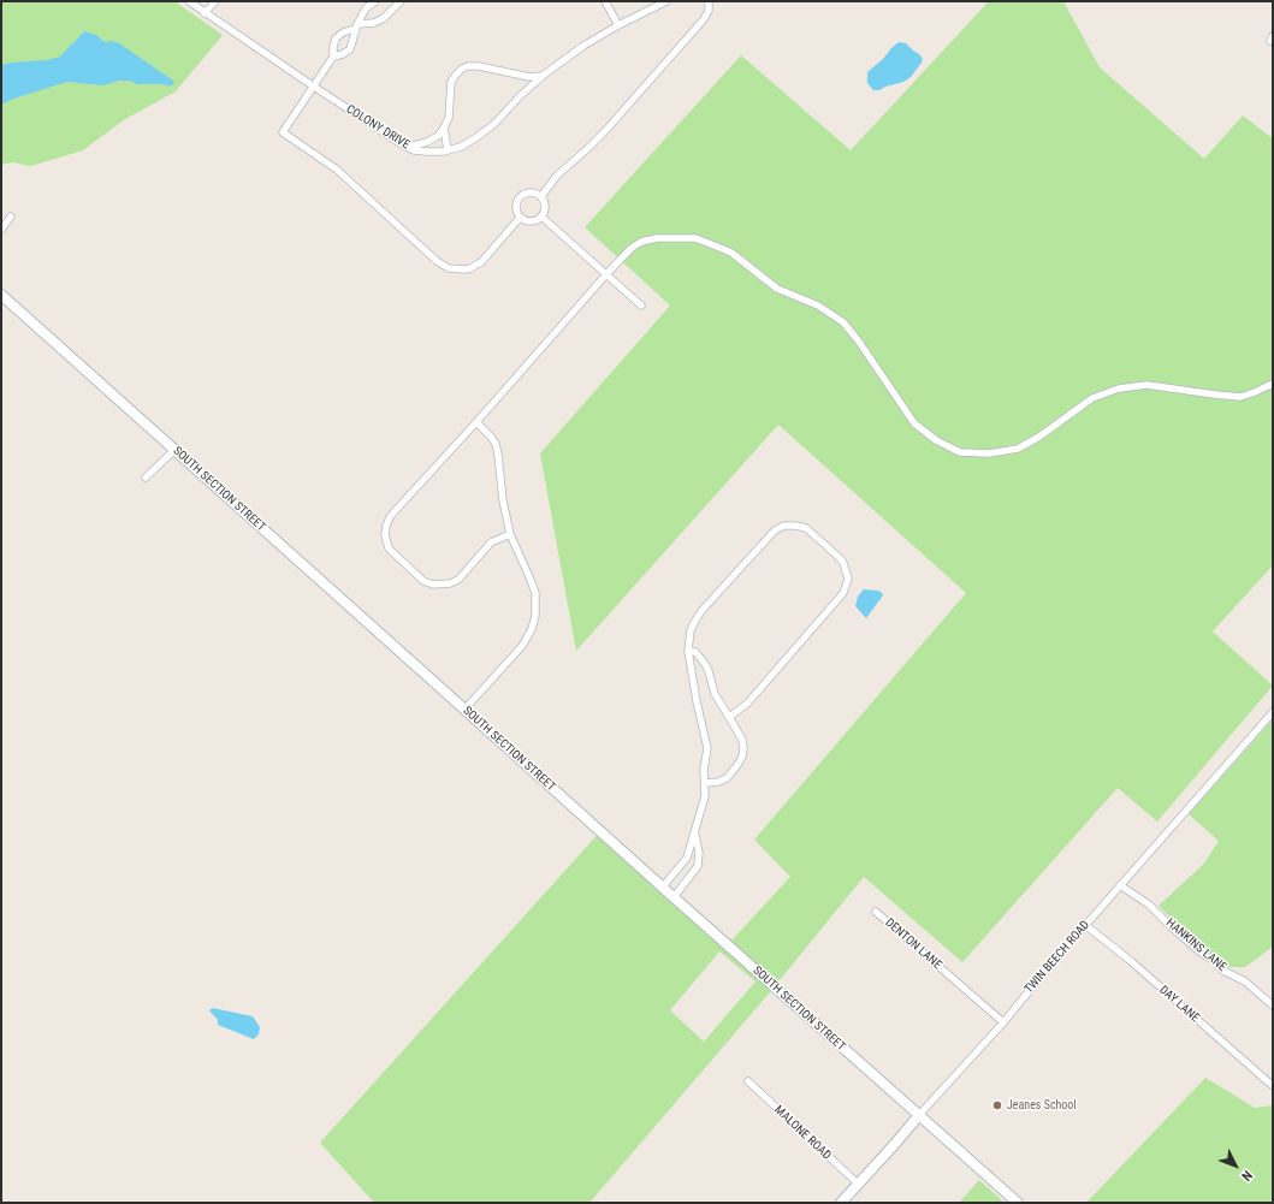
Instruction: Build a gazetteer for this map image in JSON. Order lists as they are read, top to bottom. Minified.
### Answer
{"streets":{"street":["COLONY DRIVE","SOUTH SECTION STREET","DENTON LANE","HANKINS LANE","TWIN BEECH ROAD","DAY LANE","MALONE ROAD"]},"crossings":[["SOUTH SECTION STREET","TWIN BEECH ROAD"],["DENTON LANE","TWIN BEECH ROAD"],["HANKINS LANE","TWIN BEECH ROAD"],["TWIN BEECH ROAD","DAY LANE"],["TWIN BEECH ROAD","MALONE ROAD"]],"places":["Jeanes School"],"north":"bottom right"}
